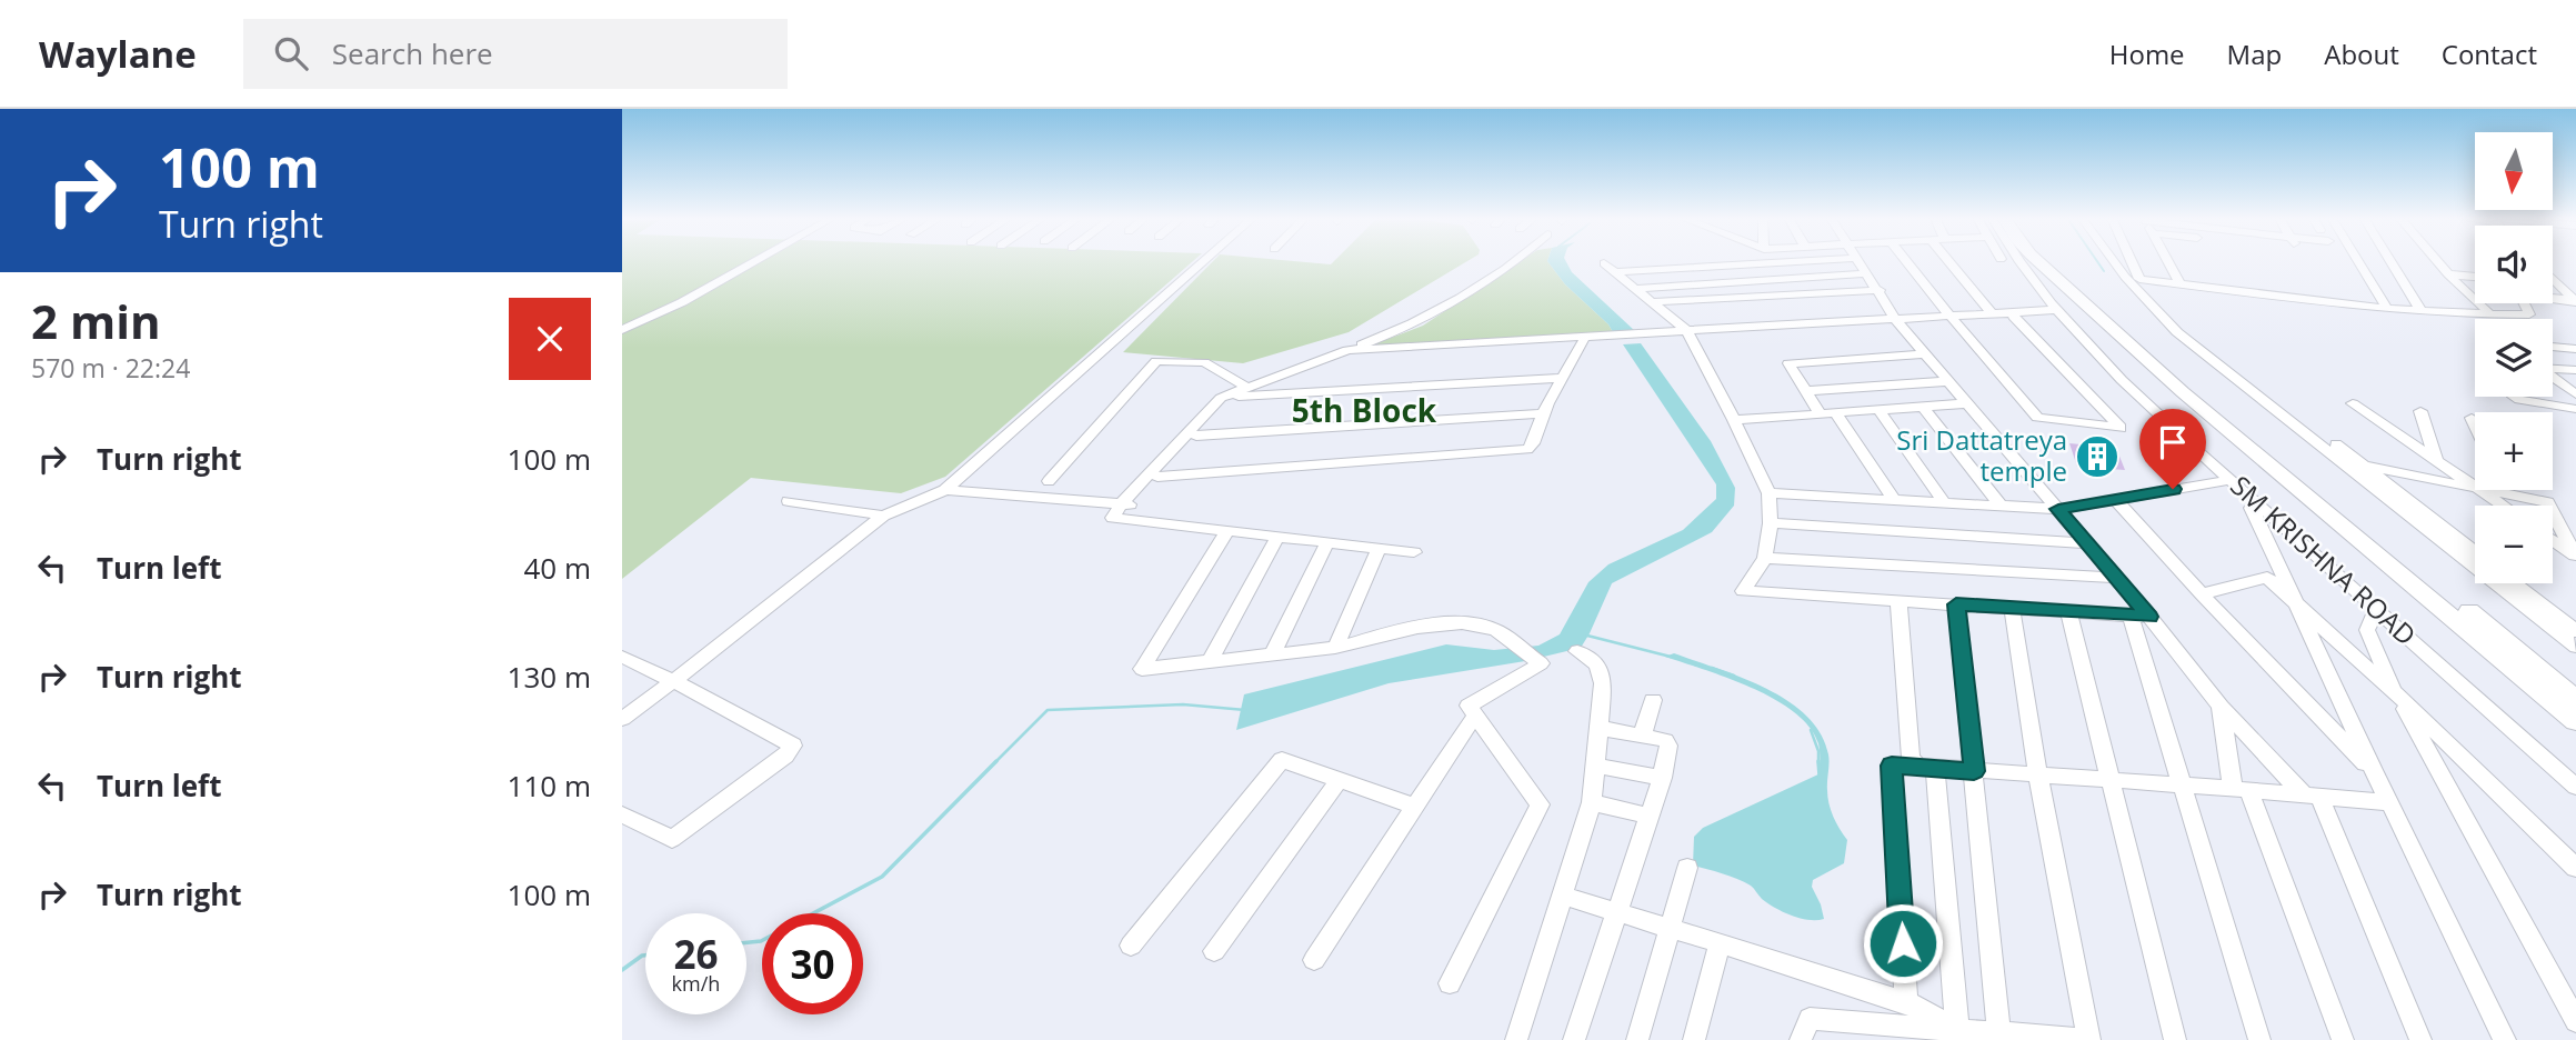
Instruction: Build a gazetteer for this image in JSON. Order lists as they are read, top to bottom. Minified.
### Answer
{"streets":{"highway":["SM KRISHNA ROAD"]},"districts":["5th Block"],"places":{"building":["Sri Dattatreya temple"]},"north":"bottom","page":{"header":"Waylane","search":"Search here","nav":["Home","Map","About","Contact"],"turn":["100 m","Turn right"],"map_buttons":["+","−"],"heading":["2 min","570 m · 22:24"],"list":[{"name":"Turn right","value":"100 m"},{"name":"Turn left","value":"40 m"},{"name":"Turn right","value":"130 m"},{"name":"Turn left","value":"110 m"},{"name":"Turn right","value":"100 m"}],"speed":"26 km/h","limit":"30"}}
